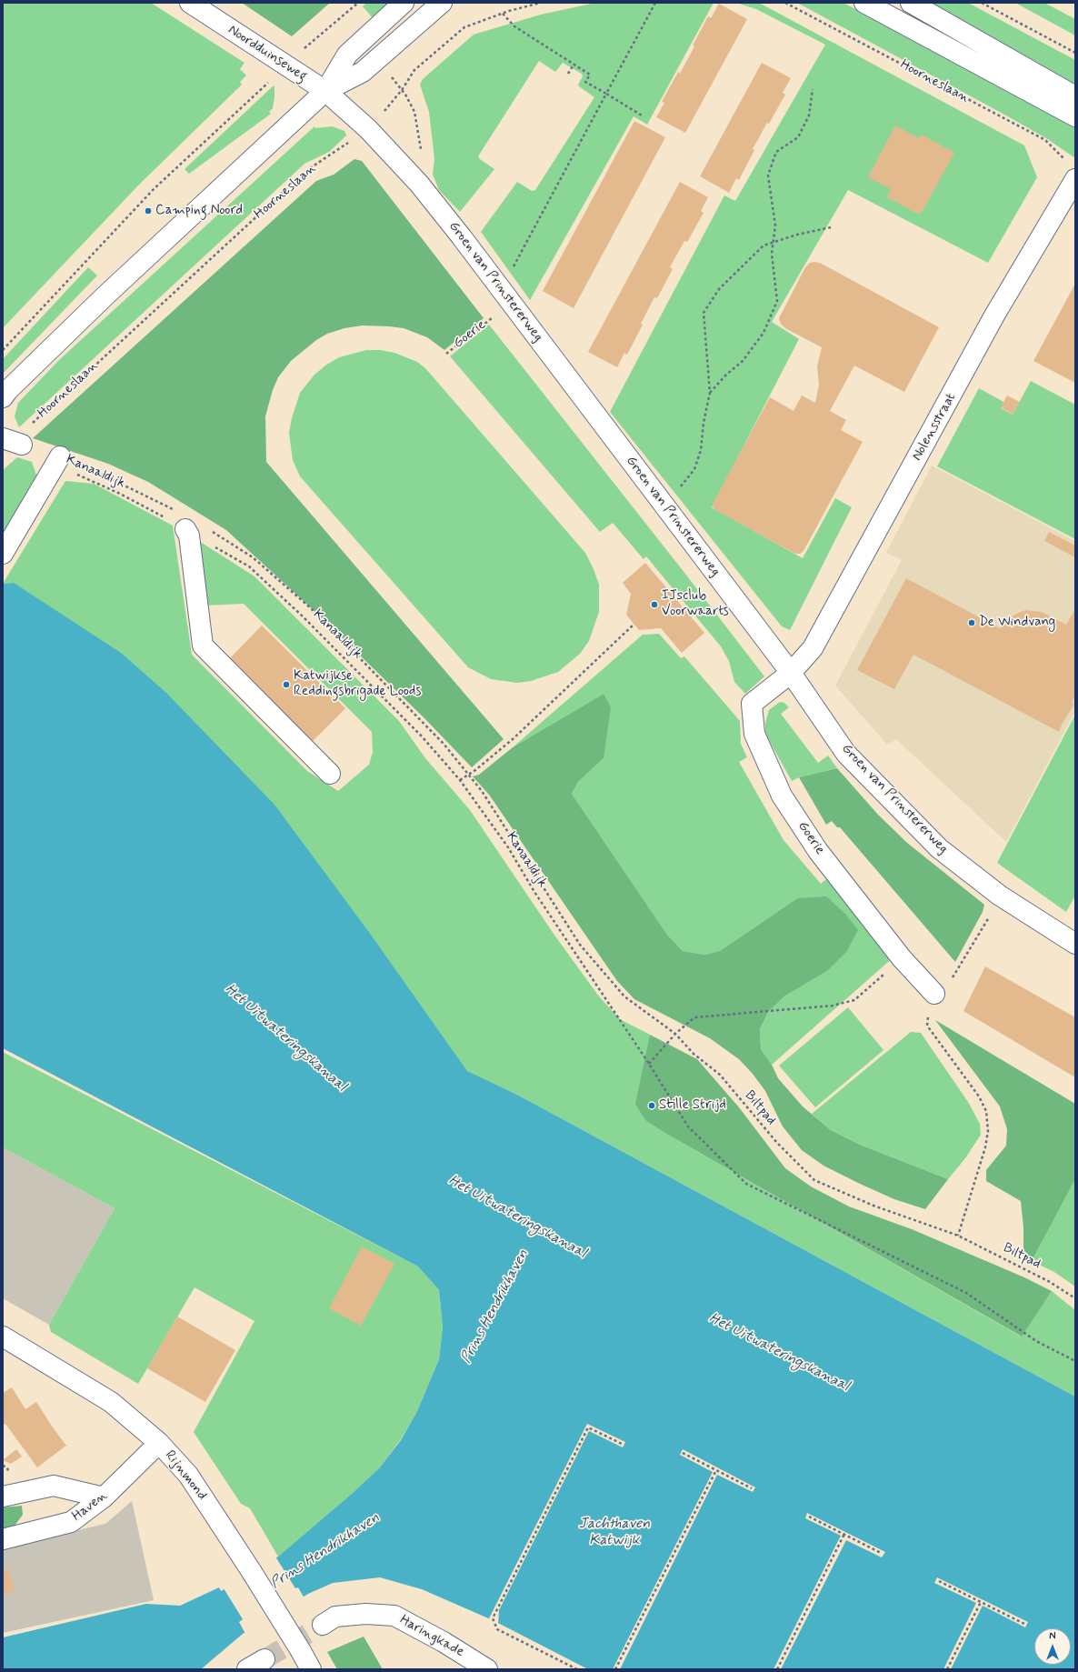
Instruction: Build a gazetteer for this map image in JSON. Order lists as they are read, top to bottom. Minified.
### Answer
{"streets":{"street":["Noordduinseweg","Groen van Prinstererweg","Goerie","Nolensstraat","Rijnmond","Haven","Haringkade"],"path":["Hoorneslaan","Kanaaldijk","Biltpad"]},"crossings":[["Noordduinseweg","Groen van Prinstererweg"],["Hoorneslaan","Groen van Prinstererweg"],["Groen van Prinstererweg","Goerie"],["Groen van Prinstererweg","Nolensstraat"],["Goerie","Nolensstraat"],["Kanaaldijk","Biltpad"],["Rijnmond","Haven"]],"water":["Het Uitwateringskanaal","Prins Hendrikhaven","Jachthaven Katwijk"],"places":["Camping Noord","IJsclub Voorwaarts","De Windvang","Katwijkse Reddingsbrigade Loods","Stille Strijd"],"north":"top"}
